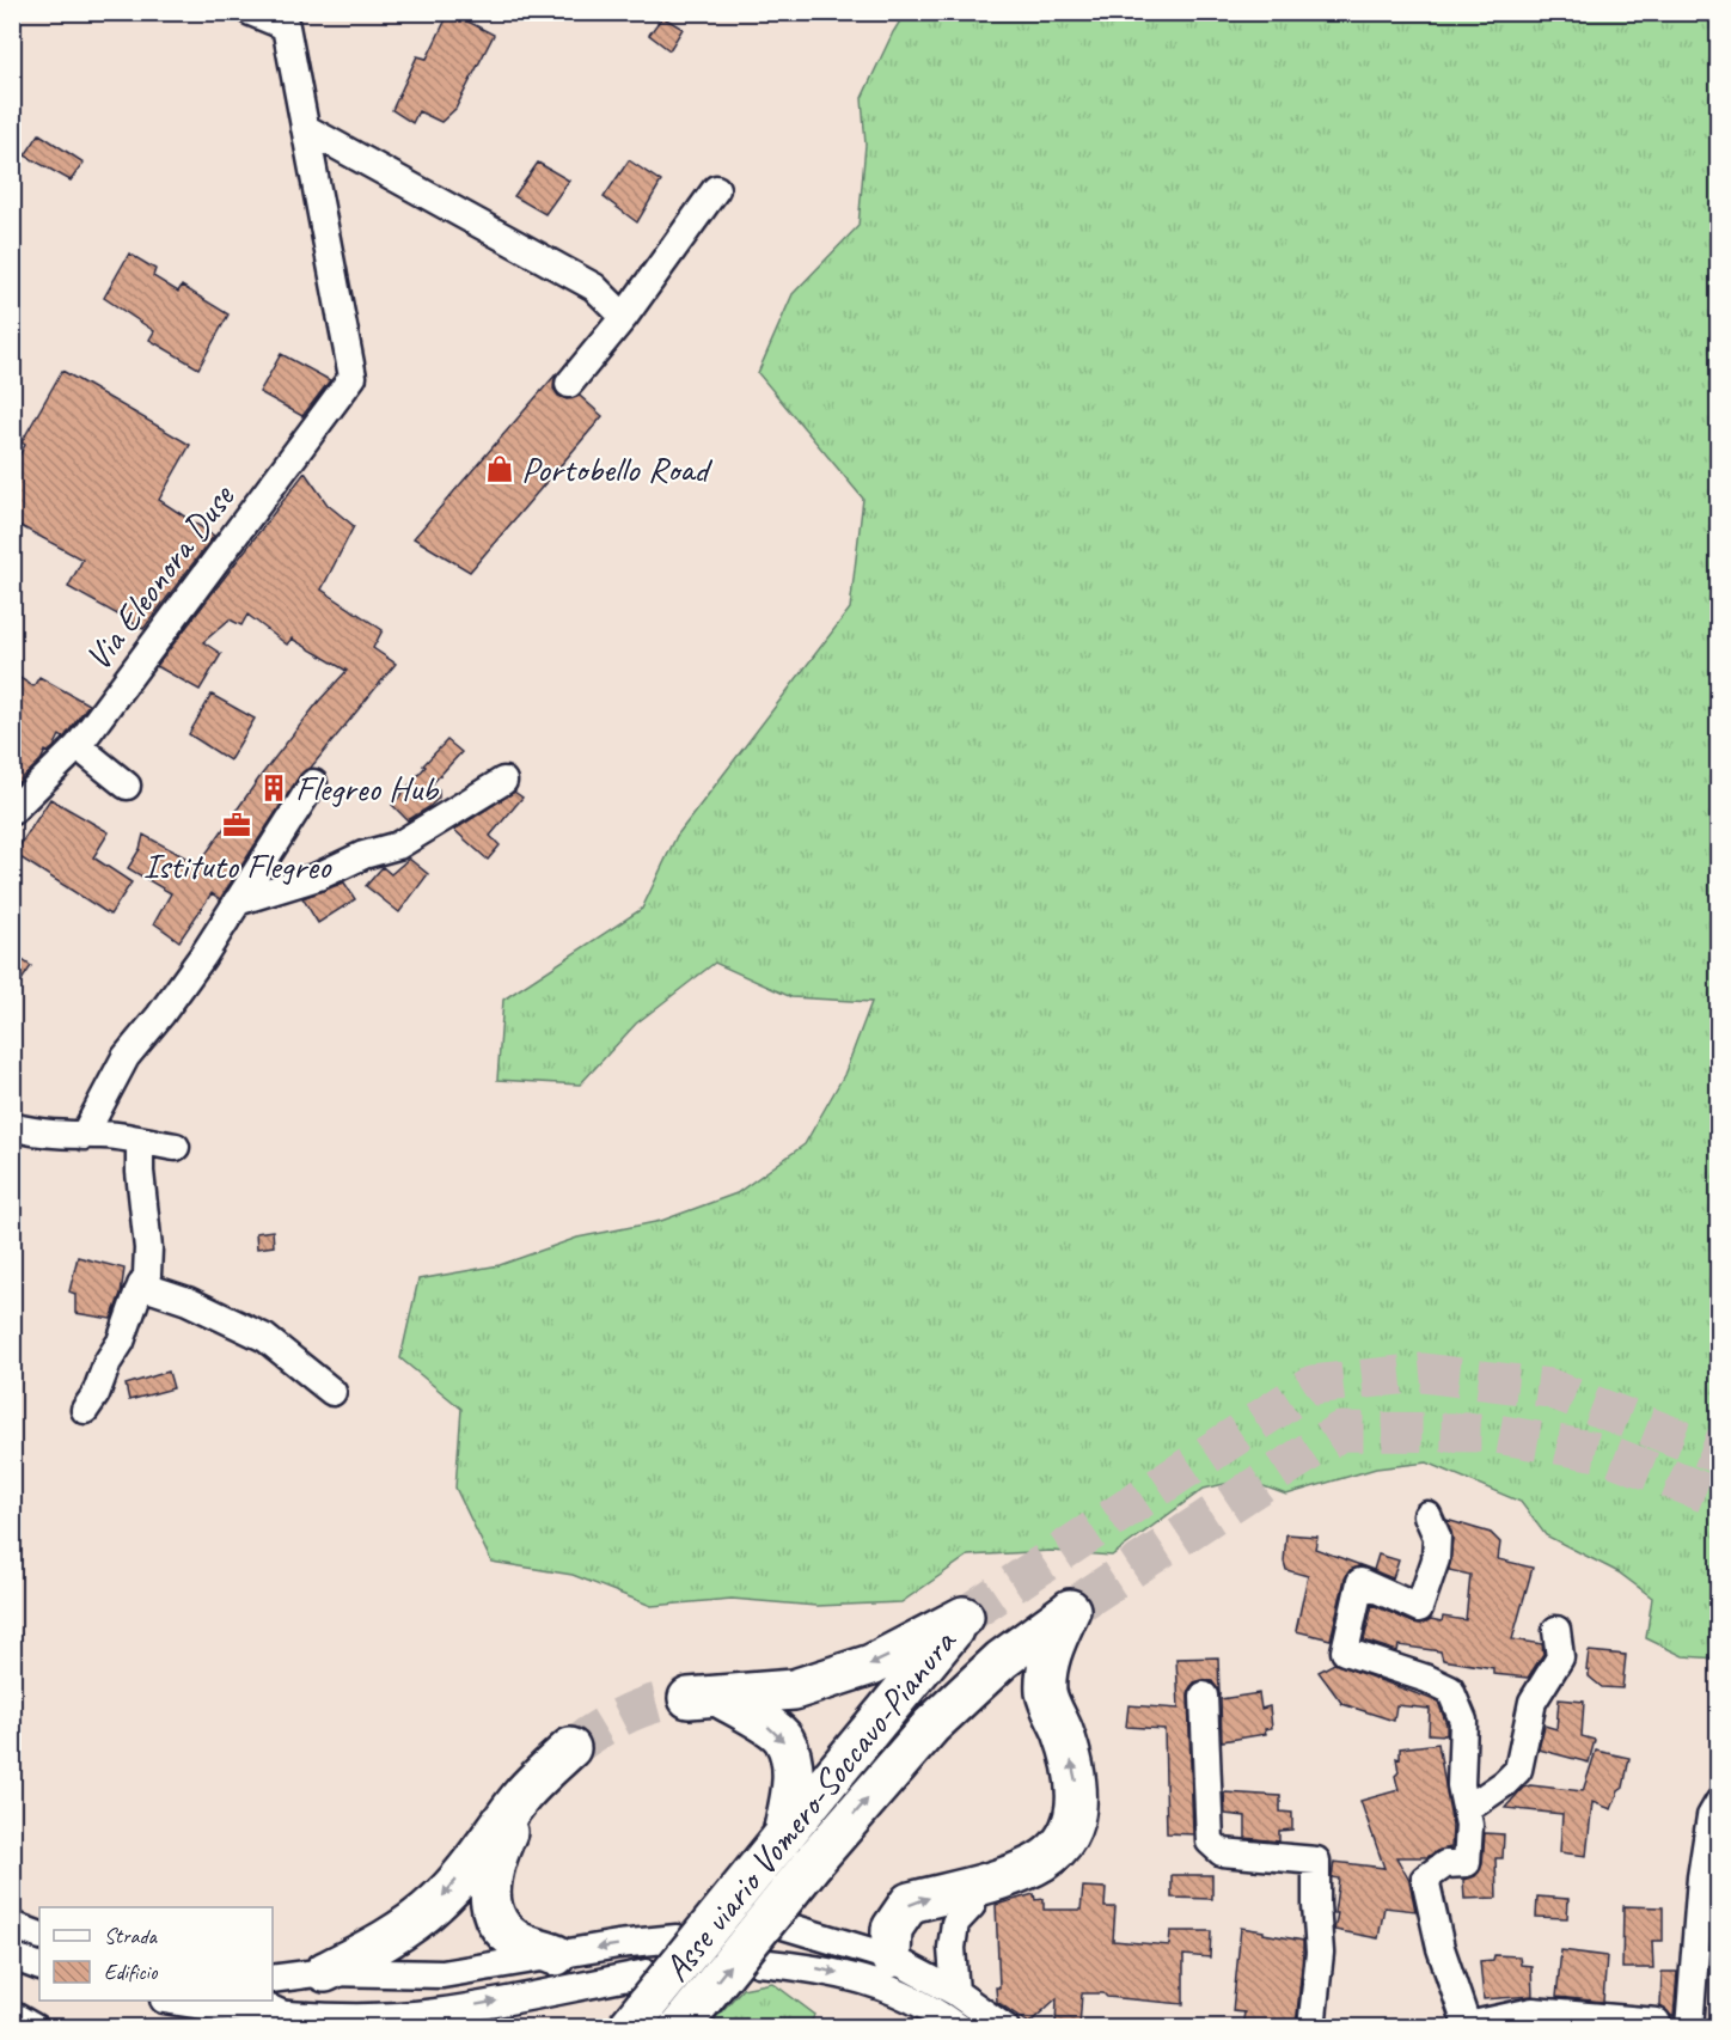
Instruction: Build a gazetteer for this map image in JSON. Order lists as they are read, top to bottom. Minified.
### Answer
{"streets":{"highway":["Asse viario Vomero-Soccavo-Pianura"],"street":["Via Eleonora Duse"]},"places":{"shop":["Portobello Road"],"building":["Flegreo Hub"],"office":["Istituto Flegreo"]},"legend":["Strada","Edificio"]}
